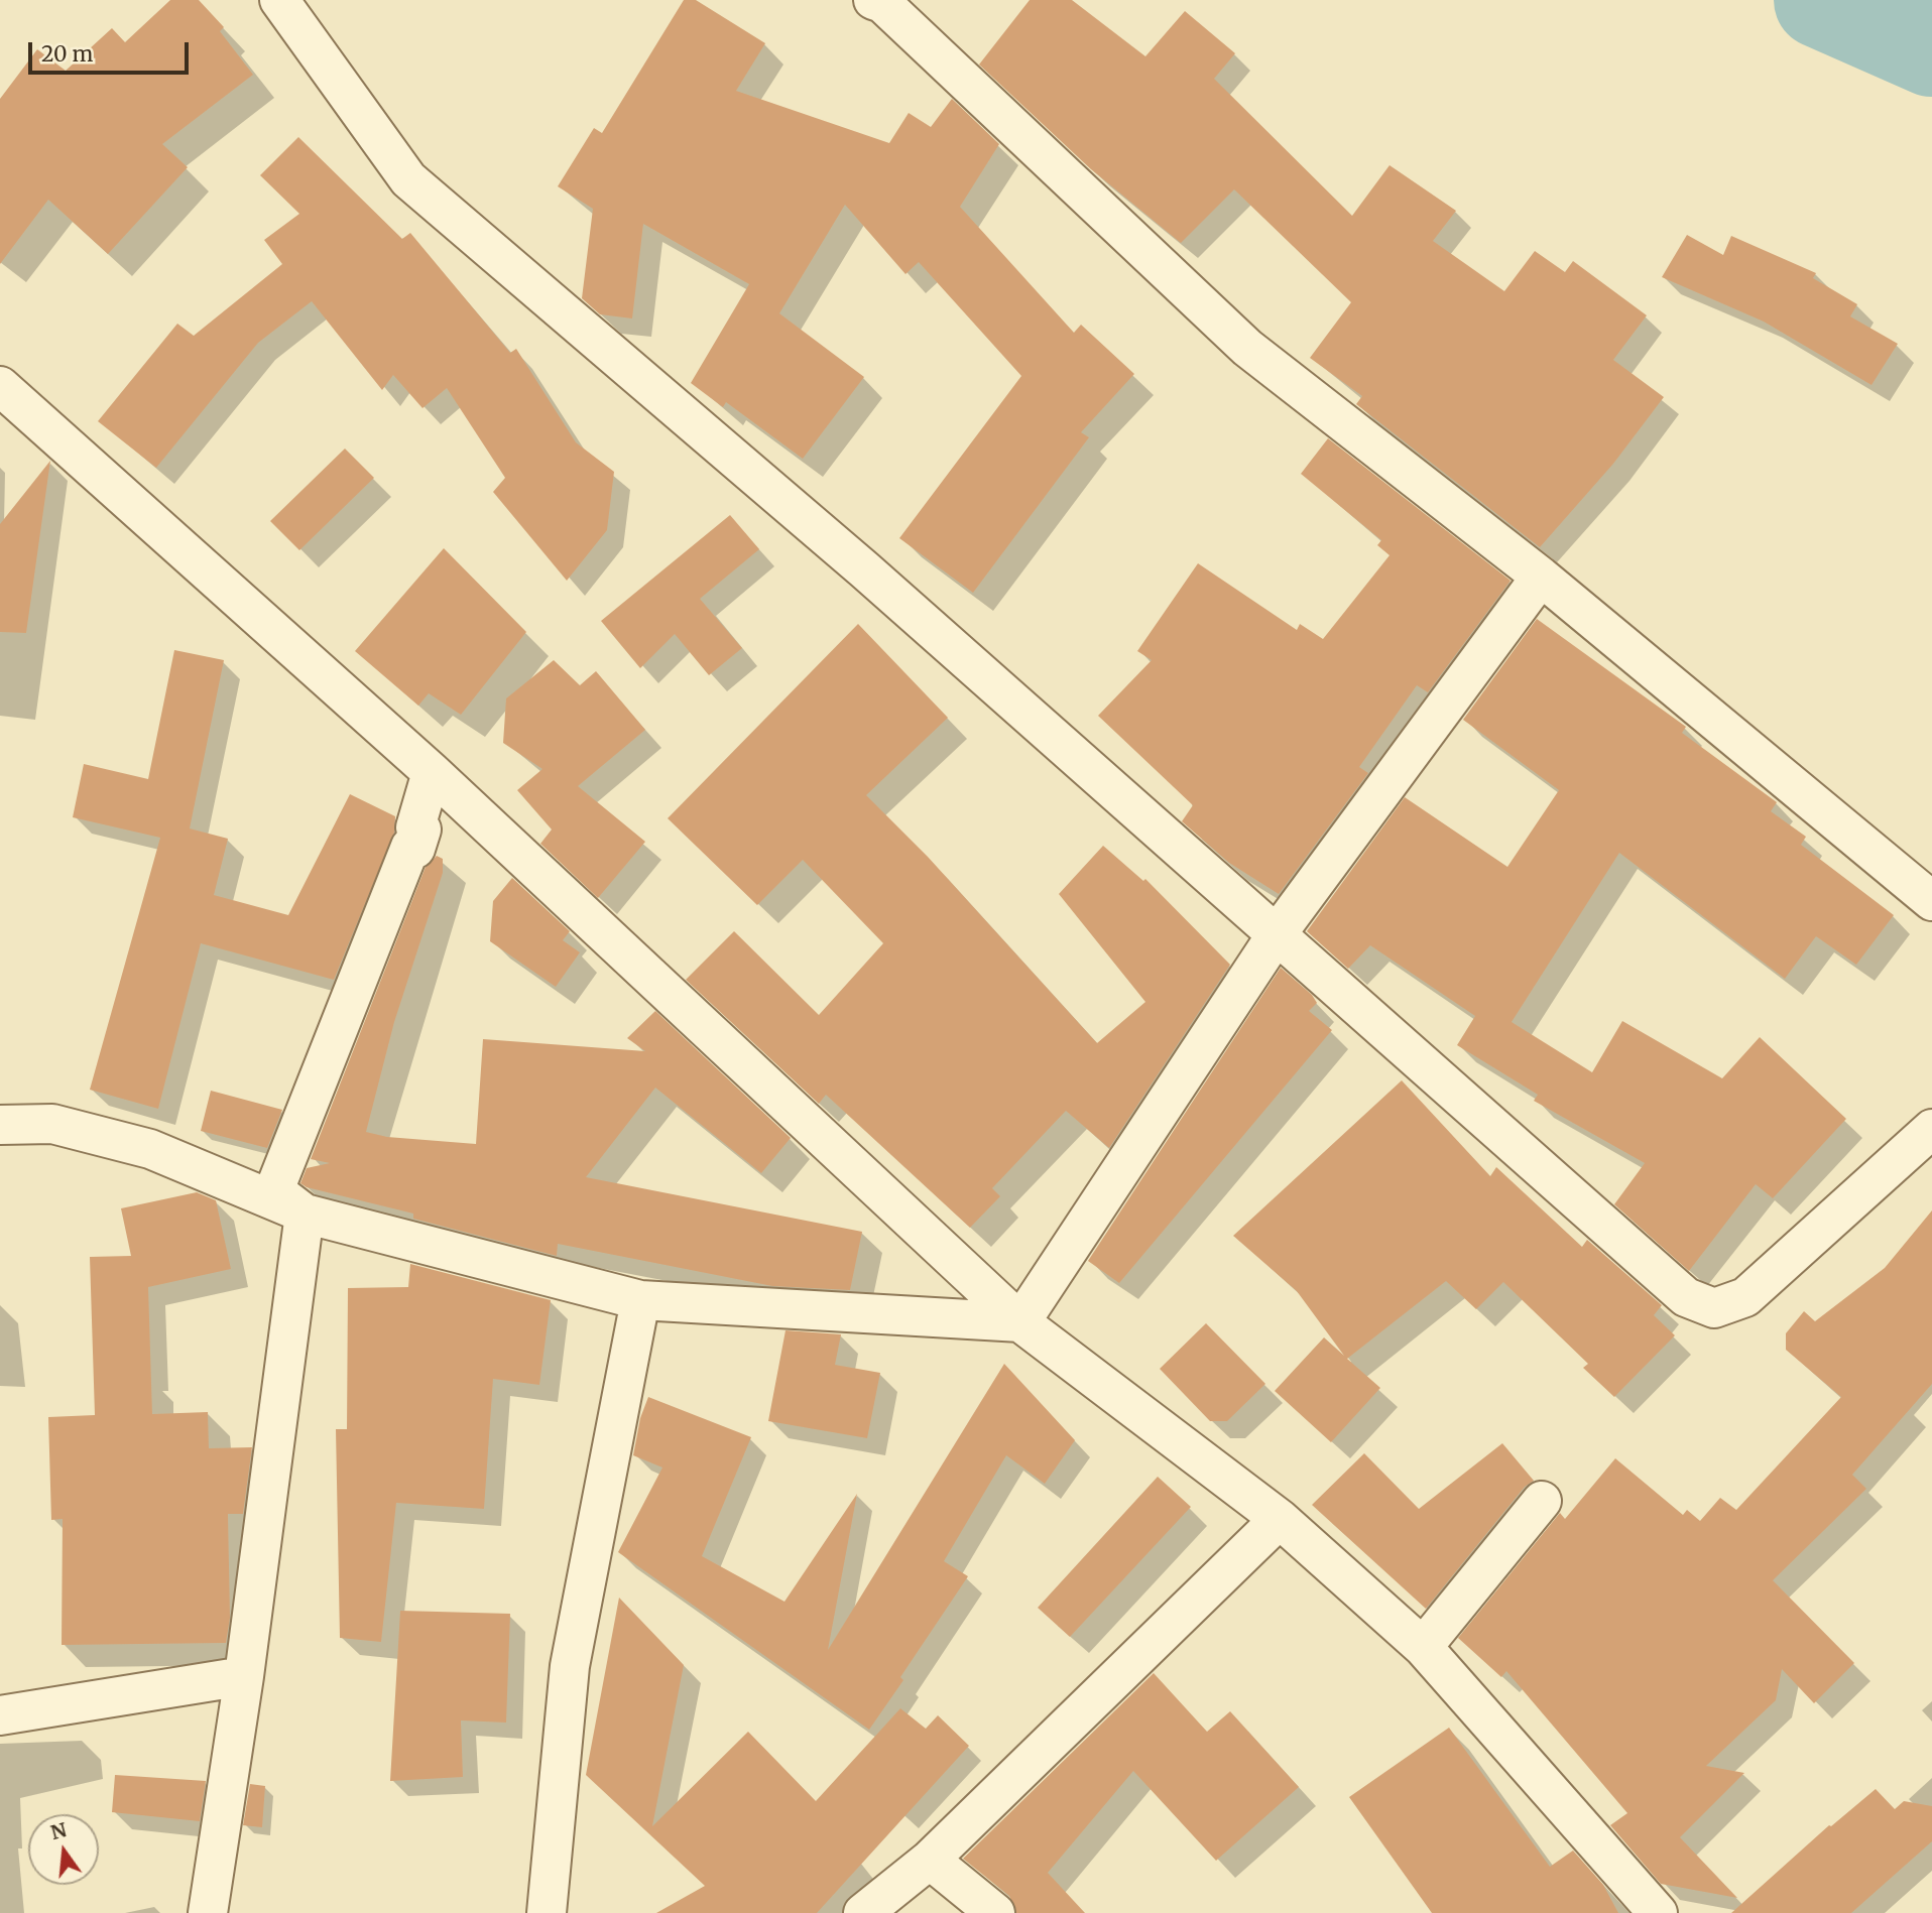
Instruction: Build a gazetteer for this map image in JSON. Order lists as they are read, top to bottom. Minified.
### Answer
{"scale_bar":"20 m","north":"top"}
